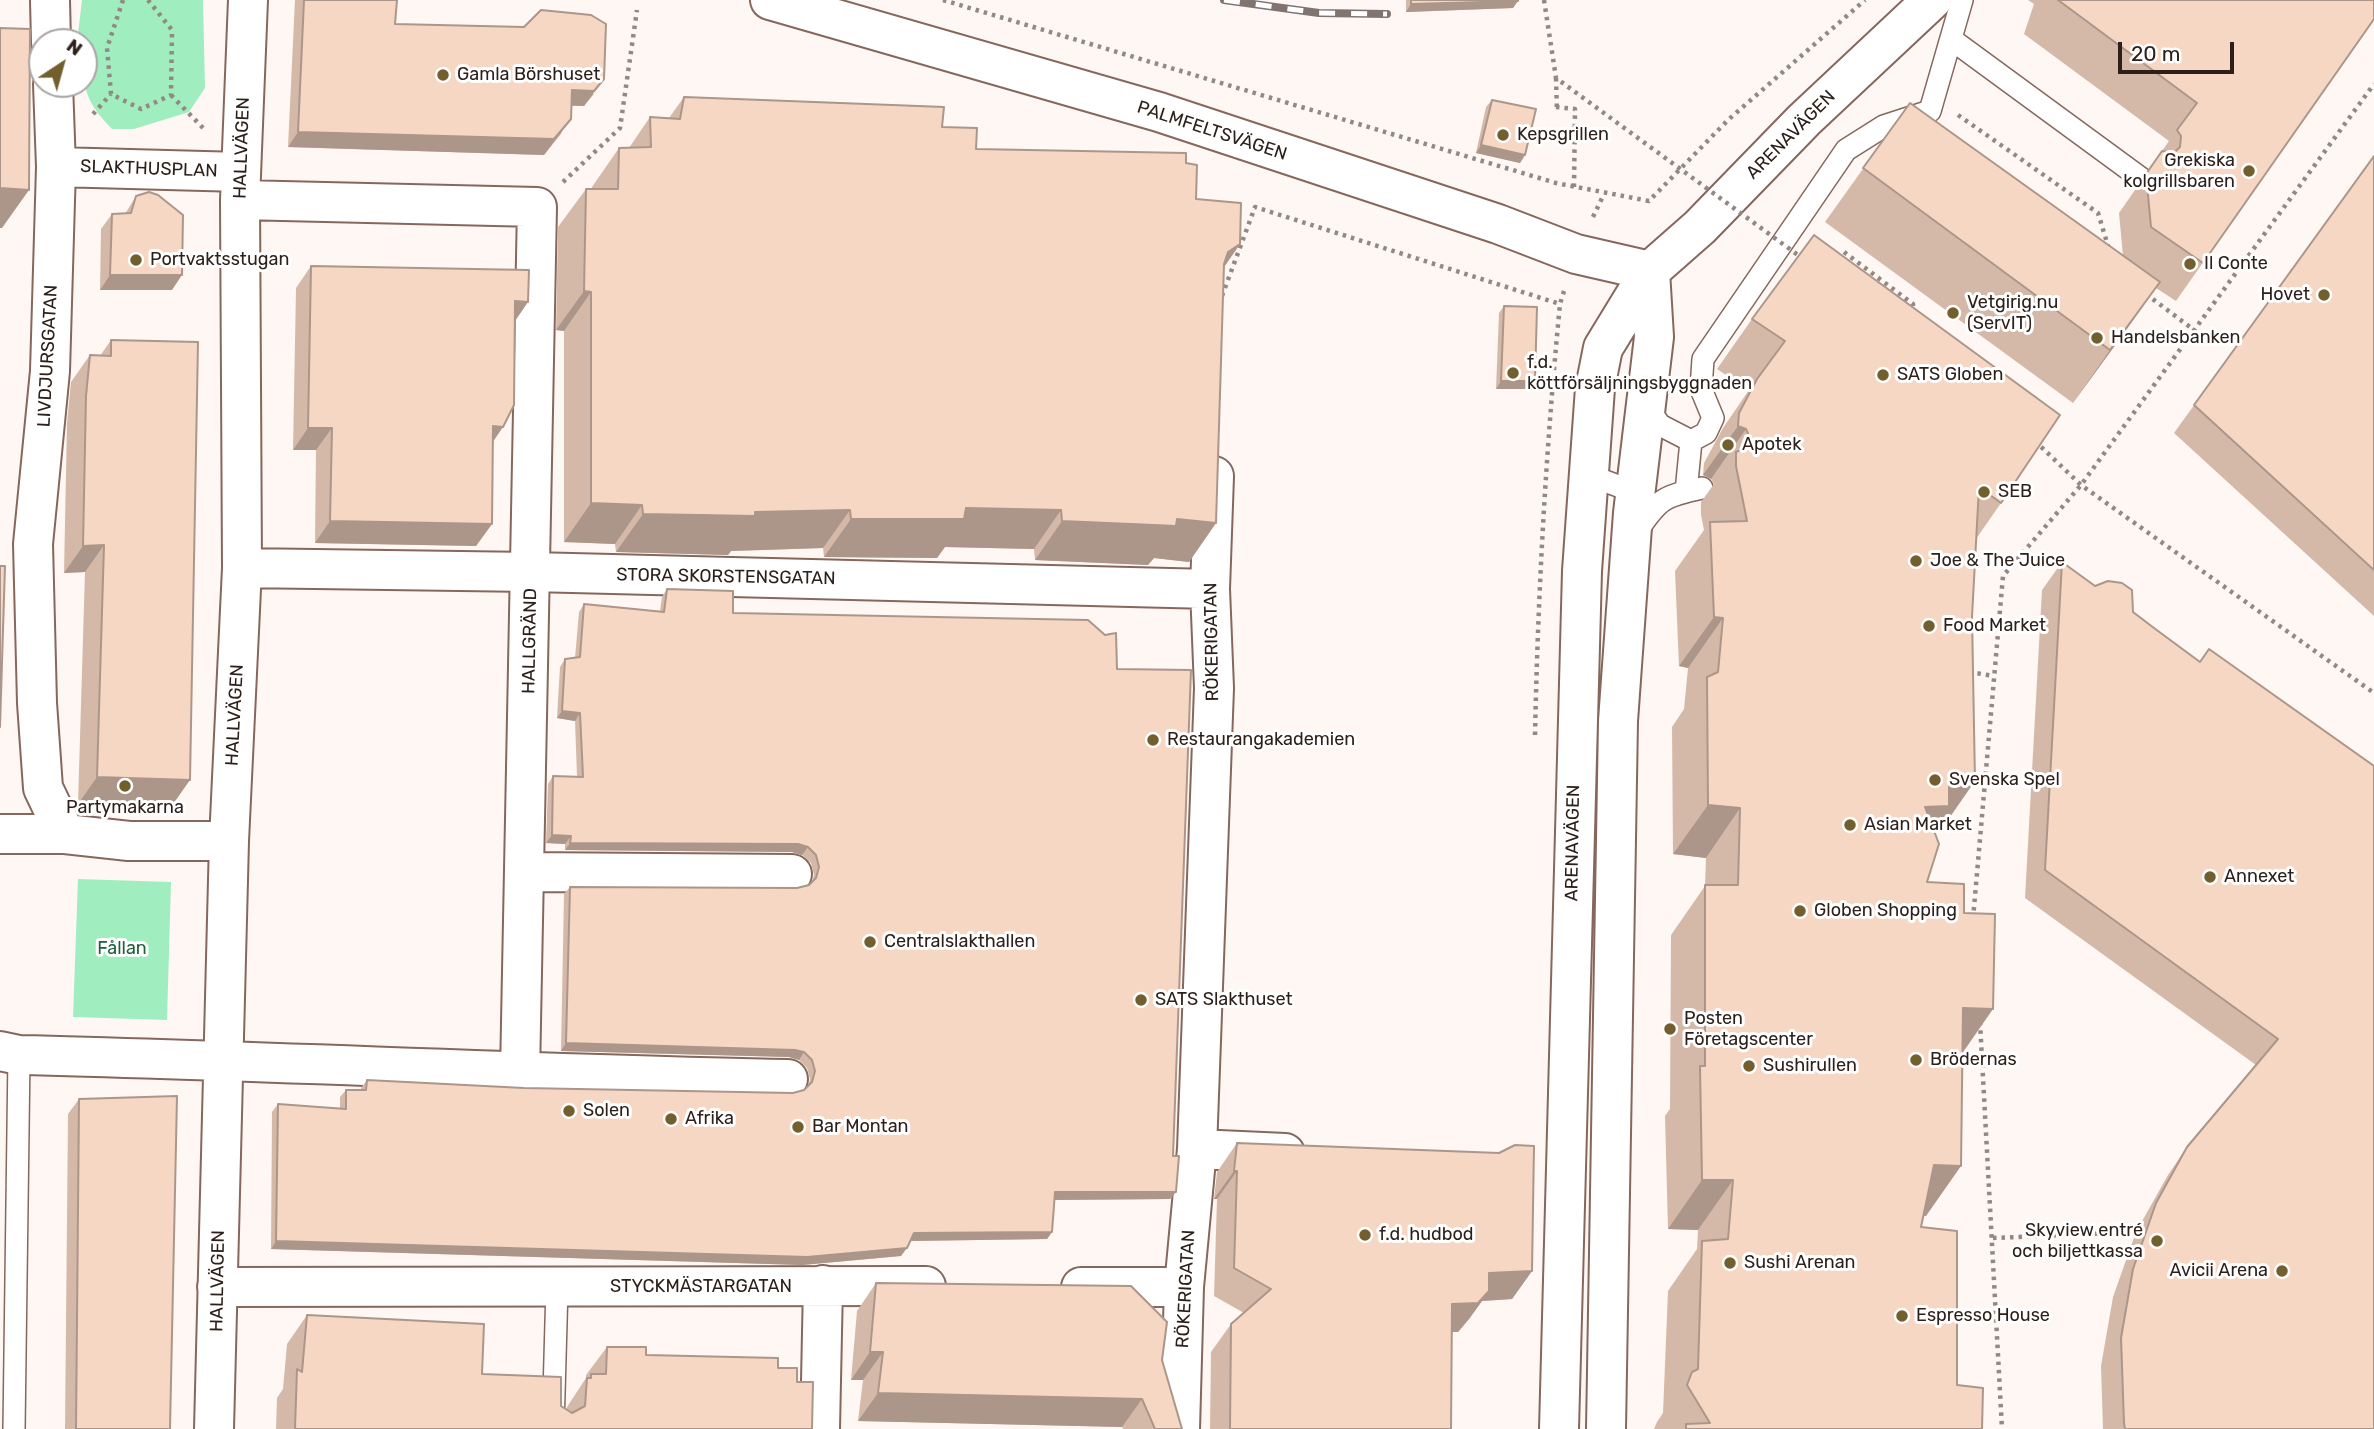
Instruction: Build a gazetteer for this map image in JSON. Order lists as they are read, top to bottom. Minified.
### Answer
{"streets":{"street":["PALMFELTSVÄGEN","ARENAVÄGEN","HALLVÄGEN","SLAKTHUSPLAN","LIVDJURSGATAN","STORA SKORSTENSGATAN","HALLGRÄND","RÖKERIGATAN","STYCKMÄSTARGATAN"]},"crossings":[["PALMFELTSVÄGEN","ARENAVÄGEN"],["HALLVÄGEN","SLAKTHUSPLAN"],["HALLVÄGEN","STORA SKORSTENSGATAN"],["HALLVÄGEN","STYCKMÄSTARGATAN"],["SLAKTHUSPLAN","LIVDJURSGATAN"],["SLAKTHUSPLAN","HALLGRÄND"],["STORA SKORSTENSGATAN","HALLGRÄND"],["STORA SKORSTENSGATAN","RÖKERIGATAN"]],"parks":["Fållan"],"places":["Gamla Börshuset","Kepsgrillen","Grekiska kolgrillsbaren","Portvaktsstugan","Il Conte","Hovet","Vetgirig.nu (ServIT)","Handelsbanken","f.d. köttförsäljningsbyggnaden","SATS Globen","Apotek","SEB","Joe & The Juice","Food Market","Restaurangakademien","Svenska Spel","Partymakarna","Asian Market","Annexet","Globen Shopping","Centralslakthallen","SATS Slakthuset","Posten Företagscenter","Brödernas","Sushirullen","Solen","Afrika","Bar Montan","f.d. hudbod","Skyview entré och biljettkassa","Sushi Arenan","Avicii Arena","Espresso House"],"scale_bar":"20 m","north":"top right"}
